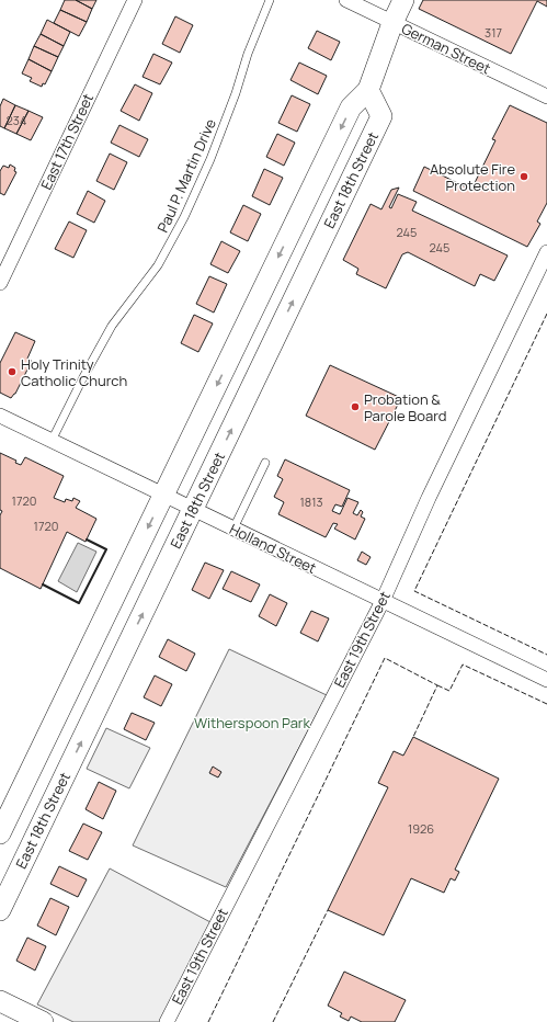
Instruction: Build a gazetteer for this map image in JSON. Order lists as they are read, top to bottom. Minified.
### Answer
{"streets":{"main road":["East 18th Street"],"street":["German Street","East 17th Street","Holland Street","East 19th Street"],"lane":["Paul P. Martin Drive"]},"crossings":[["Paul P. Martin Drive","Holland Street"],["East 18th Street","Holland Street"],["Holland Street","East 19th Street"]],"parks":["Witherspoon Park"],"places":["Absolute Fire Protection","Holy Trinity Catholic Church","Probation & Parole Board"],"house_numbers":["317","234","245","245","1720","1813","1720","1926"]}
